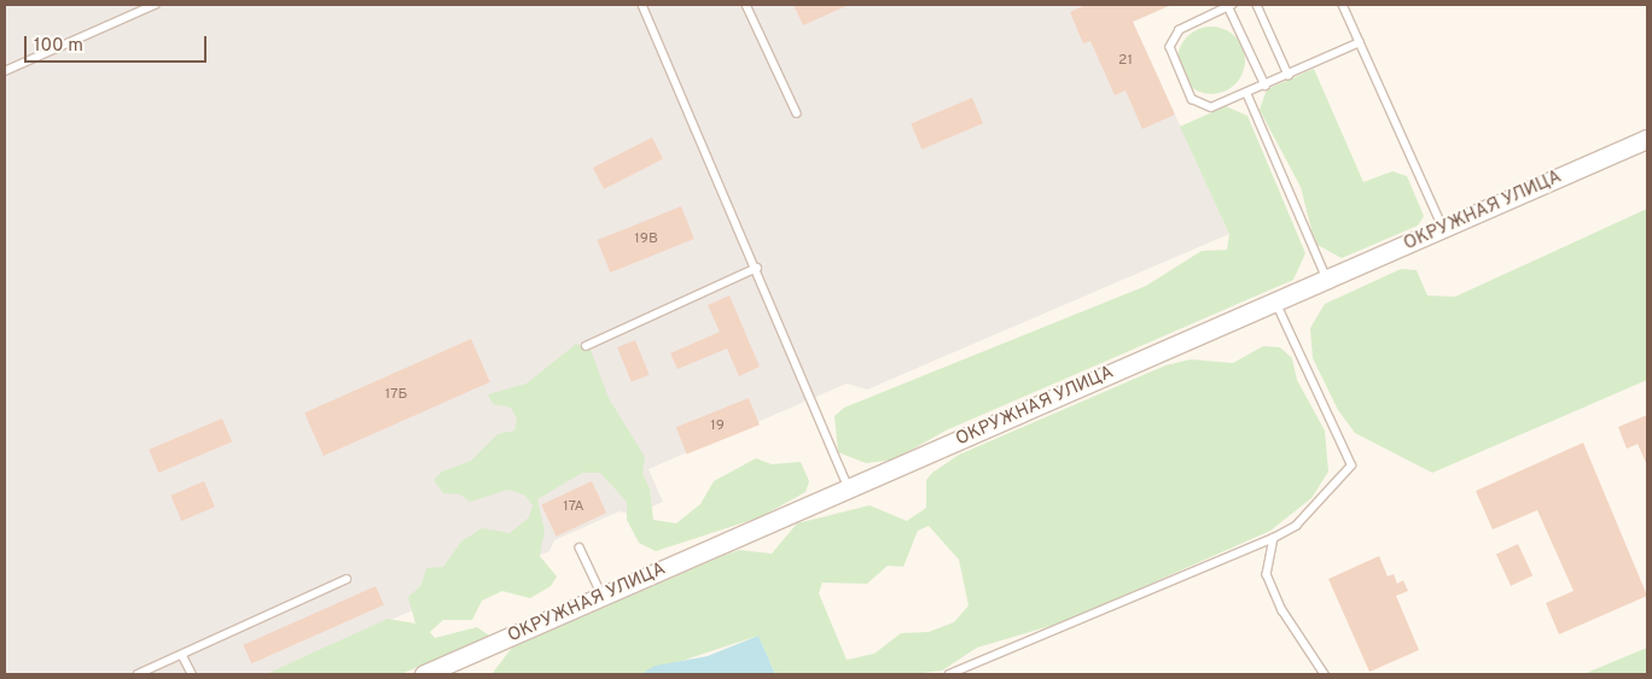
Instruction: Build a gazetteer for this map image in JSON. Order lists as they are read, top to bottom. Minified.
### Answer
{"streets":{"main road":["ОКРУЖНАЯ УЛИЦА"]},"house_numbers":["21","19В","17Б","19","17А"],"scale_bar":"100 m"}
